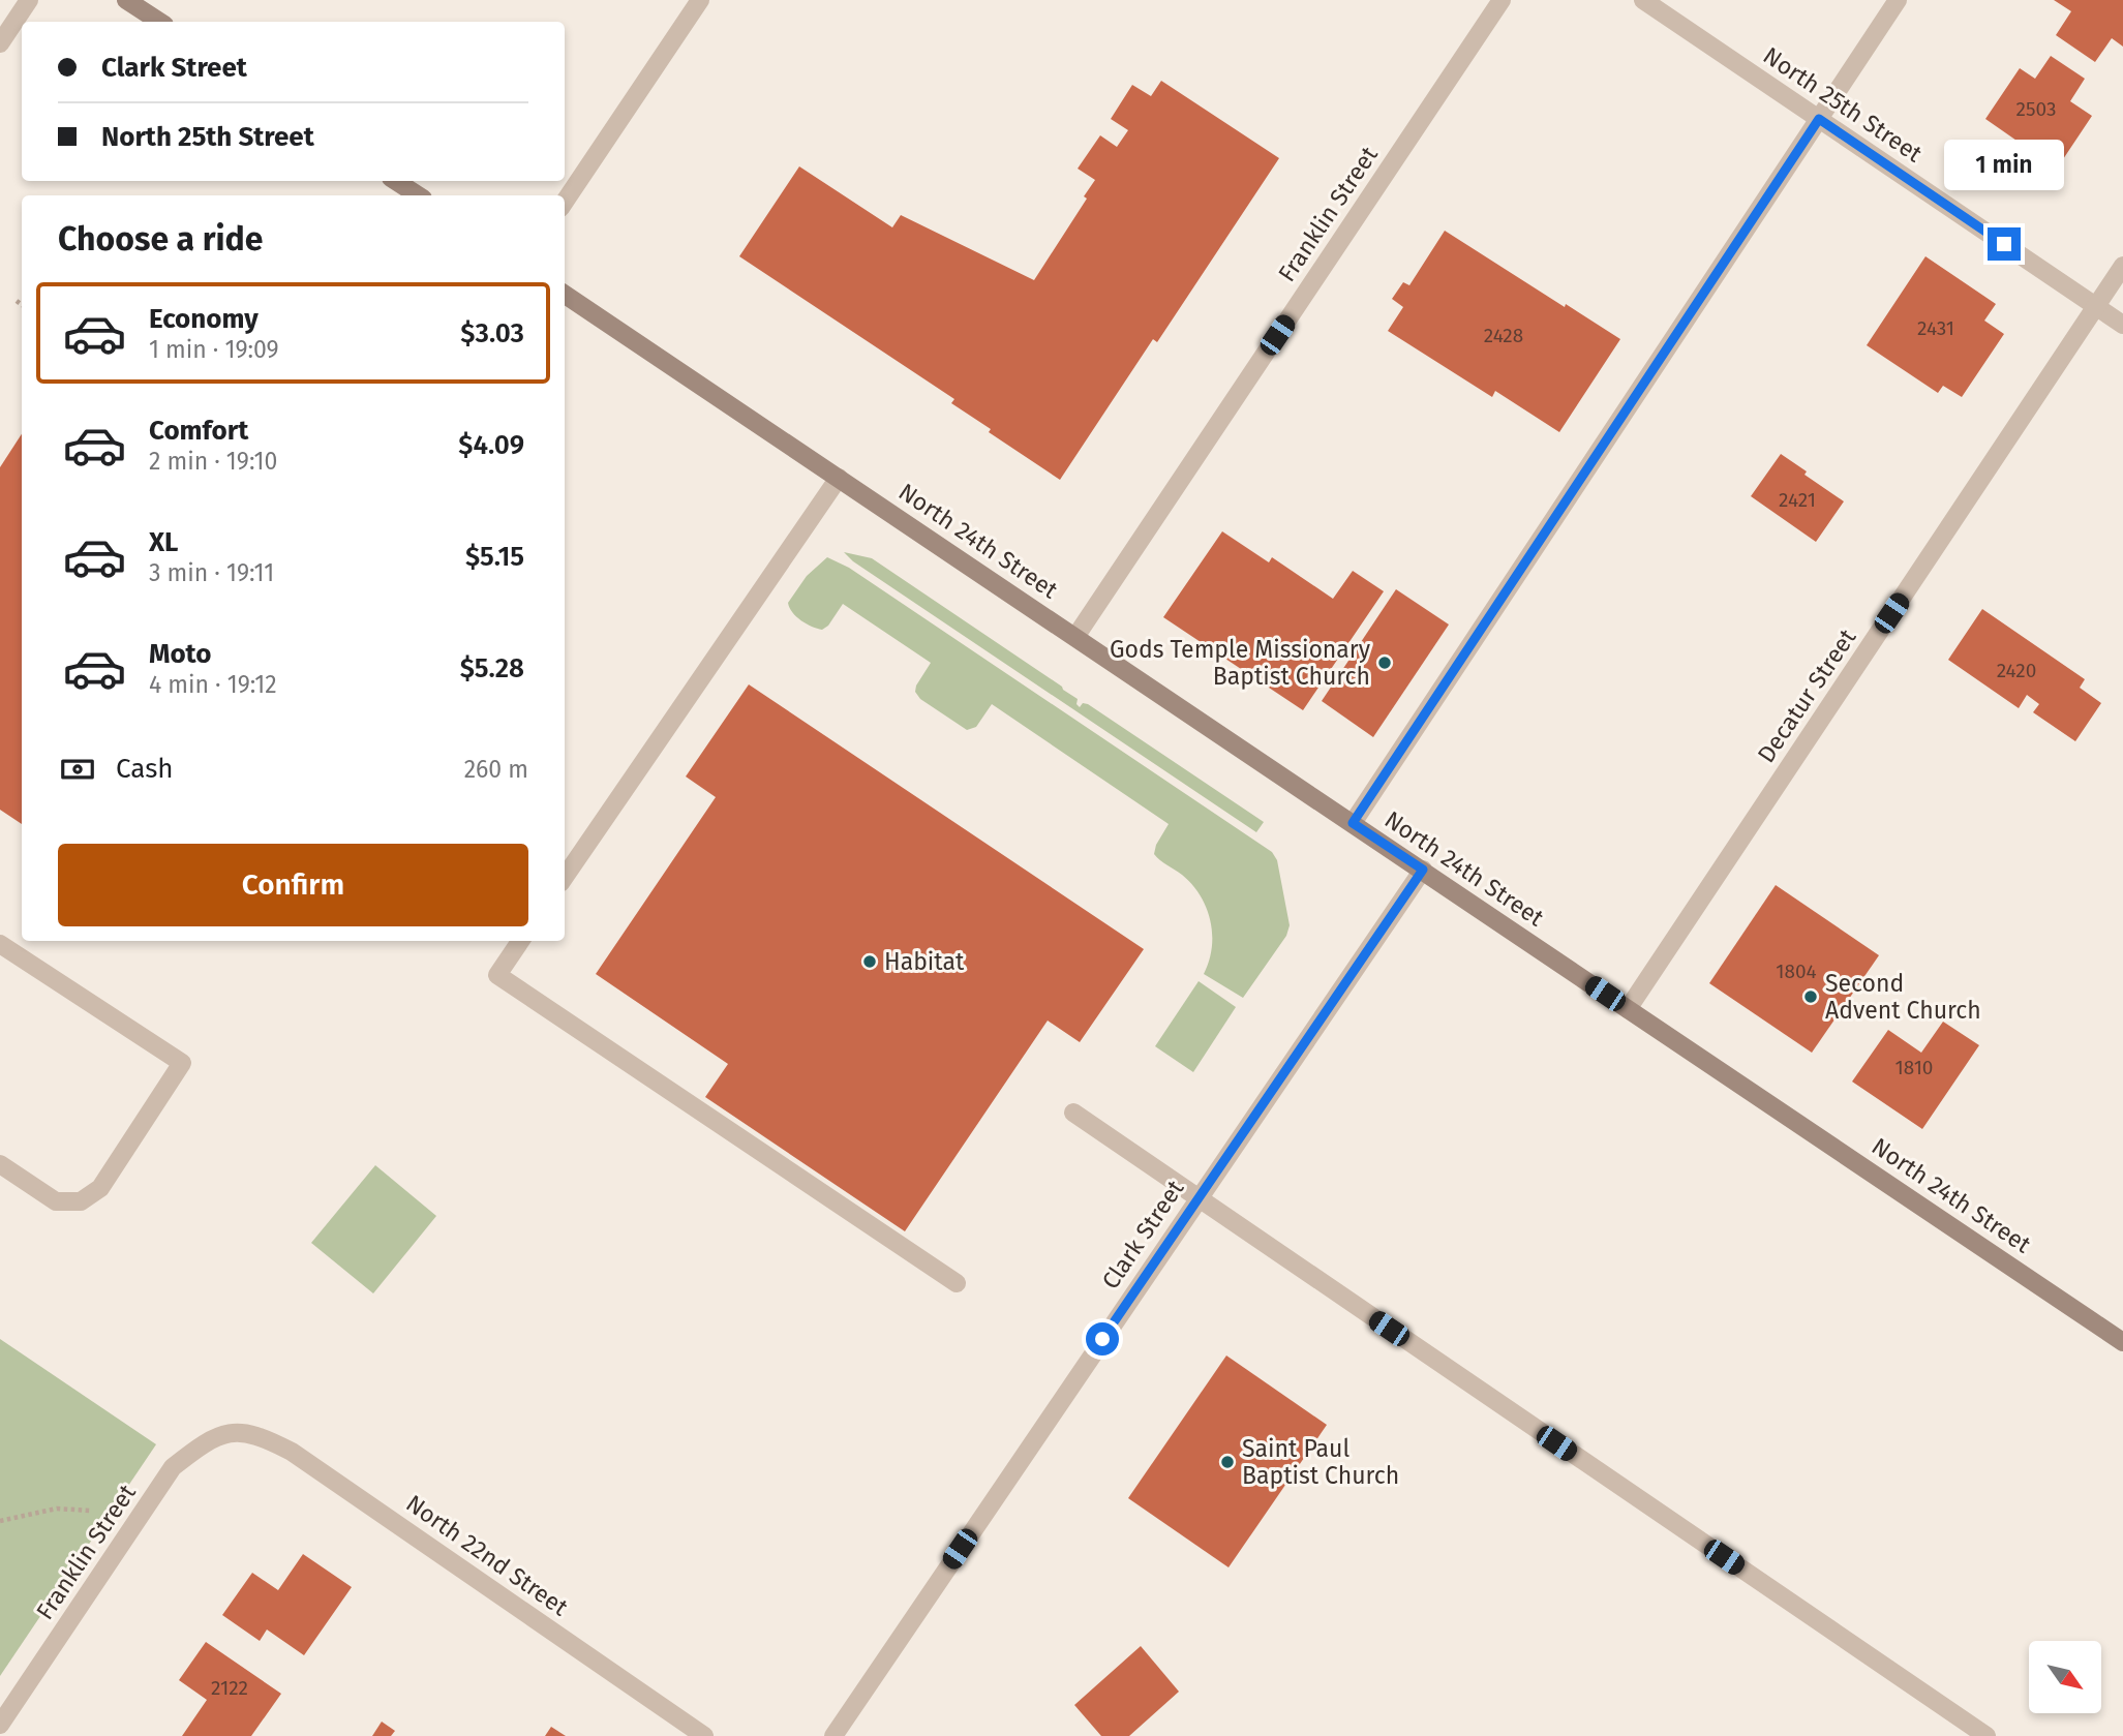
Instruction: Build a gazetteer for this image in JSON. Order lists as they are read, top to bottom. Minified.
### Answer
{"streets":{"main road":["North 24th Street"],"street":["North 25th Street","Franklin Street","Decatur Street","Clark Street","North 22nd Street"]},"crossings":[["North 25th Street","Decatur Street"],["Franklin Street","North 24th Street"],["Franklin Street","North 22nd Street"],["North 24th Street","Decatur Street"],["North 24th Street","Clark Street"]],"places":["Gods Temple Missionary Baptist Church","Habitat","Second Advent Church","Saint Paul Baptist Church"],"house_numbers":["2503","2431","2428","2421","2420","1804","1810","2122"],"north":"bottom right","page":{"banner":["Clark Street","North 25th Street"],"bubble":"1 min","heading":"Choose a ride","list":[{"name":"Economy","note":"1 min · 19:09","value":"$3.03"},{"name":"Comfort","note":"2 min · 19:10","value":"$4.09"},{"name":"XL","note":"3 min · 19:11","value":"$5.15"},{"name":"Moto","note":"4 min · 19:12","value":"$5.28"}],"pay":["Cash","260 m"],"buttons":"Confirm"}}
